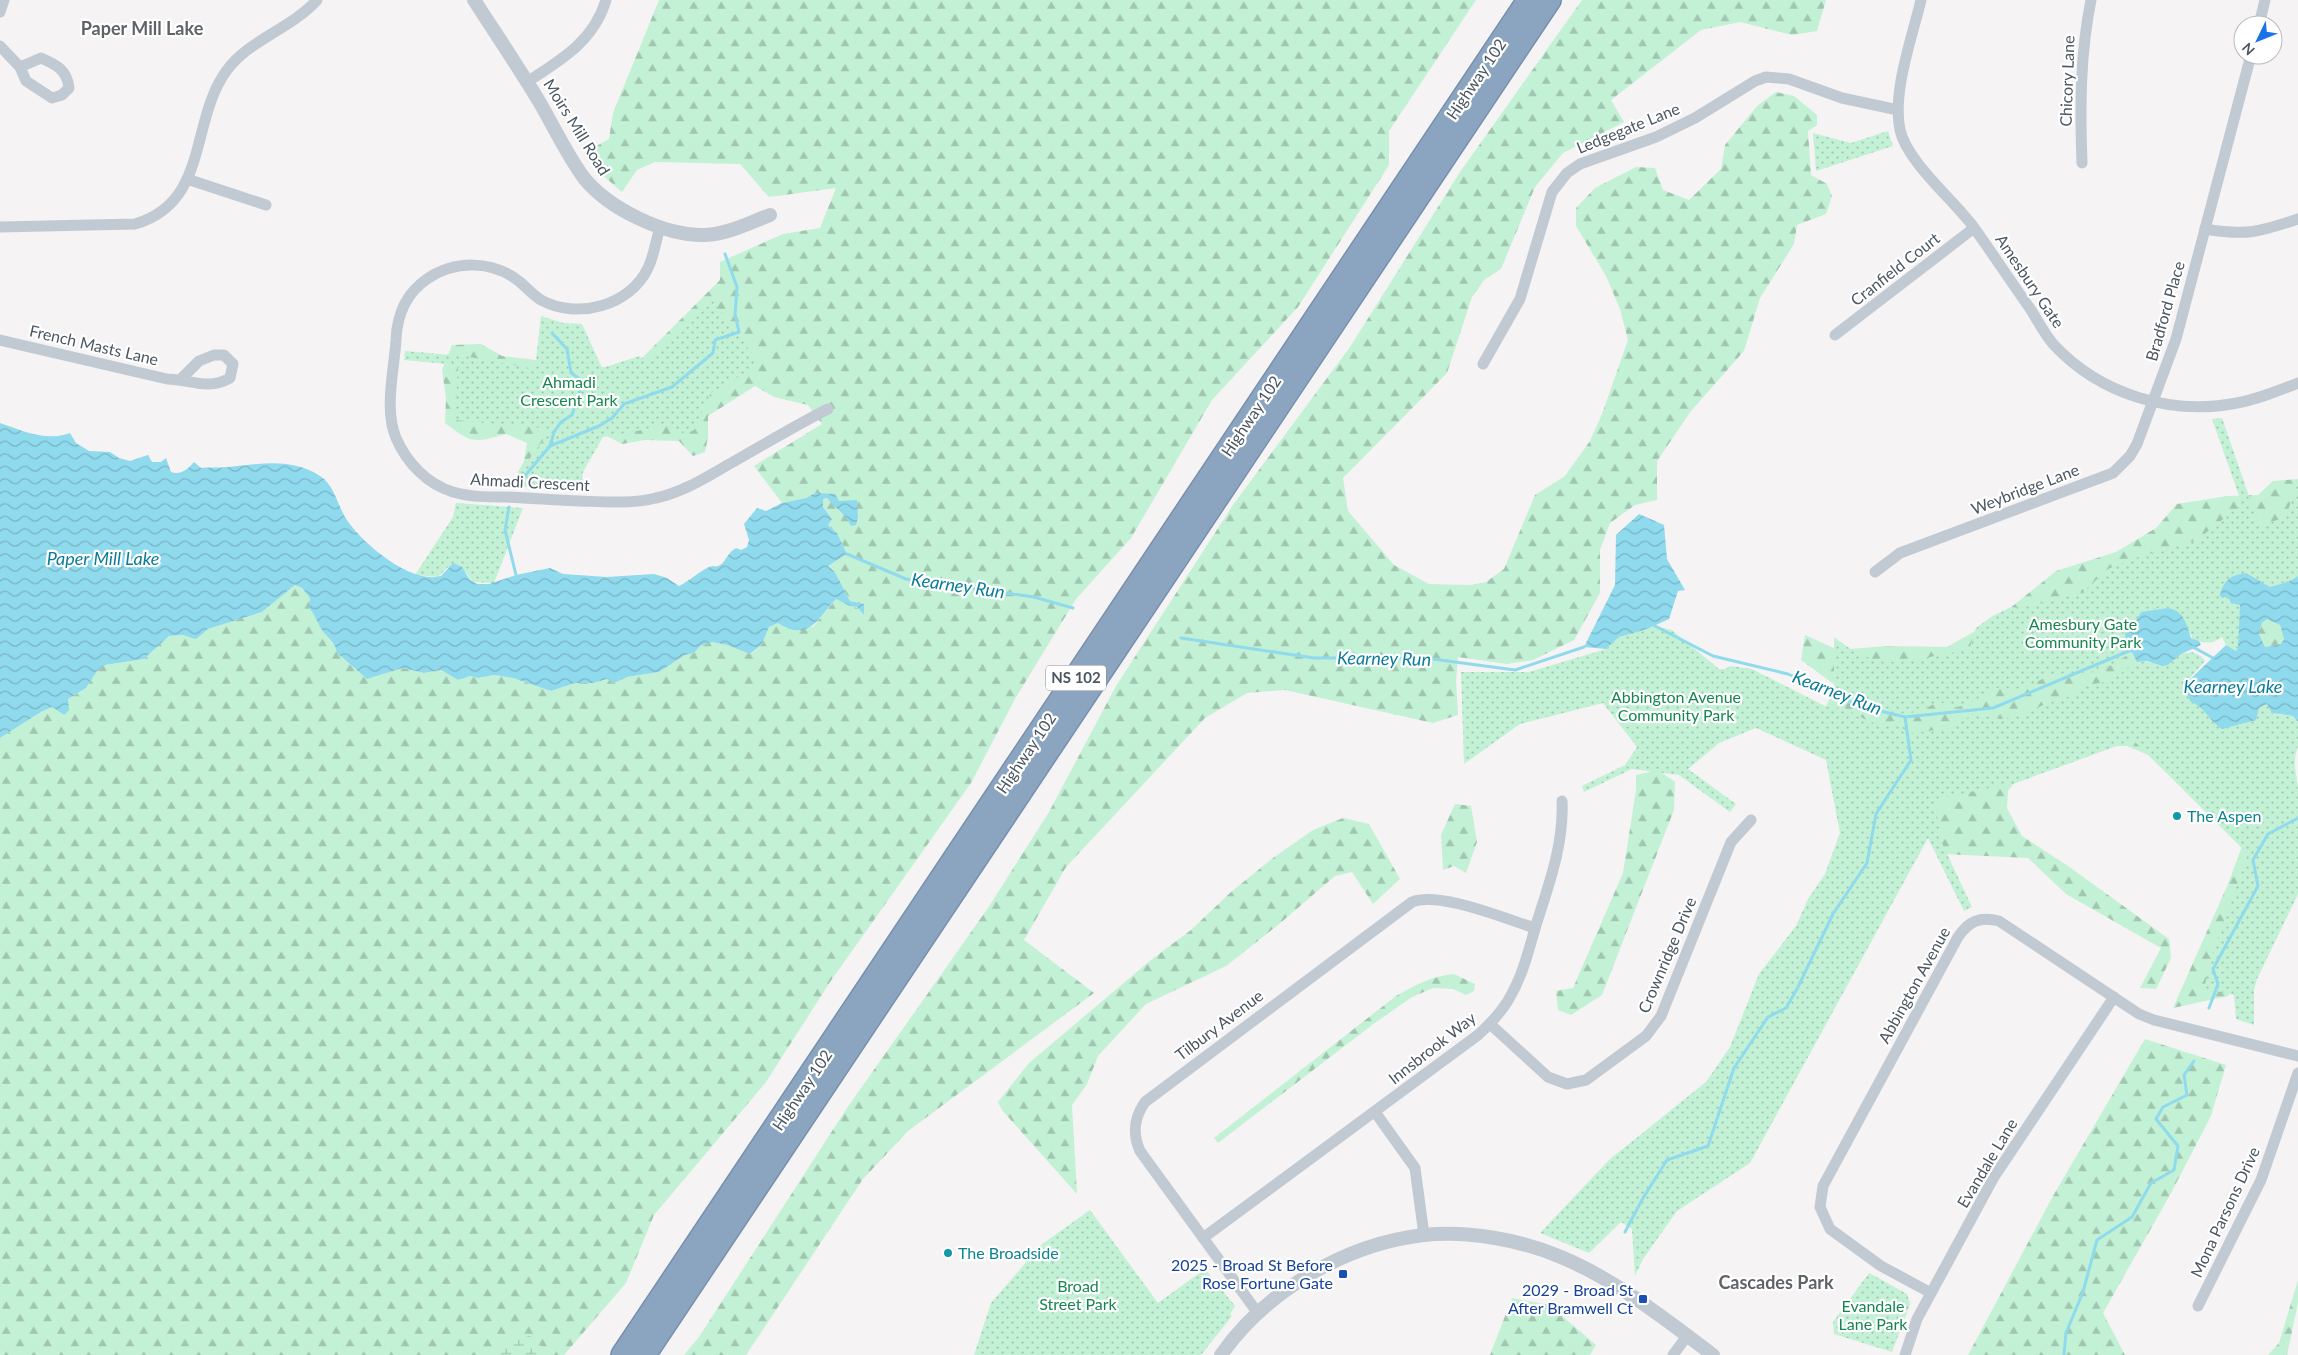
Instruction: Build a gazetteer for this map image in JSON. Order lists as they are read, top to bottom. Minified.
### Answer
{"streets":{"highway":["Highway 102","NS 102"],"street":["Chicory Lane","Moirs Mill Road","Ledgegate Lane","Cranfield Court","Amesbury Gate","Bradford Place","French Masts Lane","Ahmadi Crescent","Weybridge Lane","Crownridge Drive","Abbington Avenue","Tilbury Avenue","Innsbrook Way","Evandale Lane","Mona Parsons Drive"]},"crossings":[["Moirs Mill Road","Ahmadi Crescent"],["Ledgegate Lane","Amesbury Gate"],["Cranfield Court","Amesbury Gate"],["Amesbury Gate","Bradford Place"],["Amesbury Gate","Weybridge Lane"],["Bradford Place","Weybridge Lane"],["Crownridge Drive","Innsbrook Way"],["Abbington Avenue","Evandale Lane"],["Tilbury Avenue","Innsbrook Way"]],"districts":["Paper Mill Lake","Cascades Park"],"water":["Paper Mill Lake","Kearney Run","Kearney Lake"],"parks":["Ahmadi Crescent Park","Amesbury Gate Community Park","Abbington Avenue Community Park","Broad Street Park","Evandale Lane Park"],"places":{"other":["The Aspen","The Broadside"],"transit":["2025 - Broad St Before Rose Fortune Gate","2029 - Broad St After Bramwell Ct"]},"north":"bottom left"}
